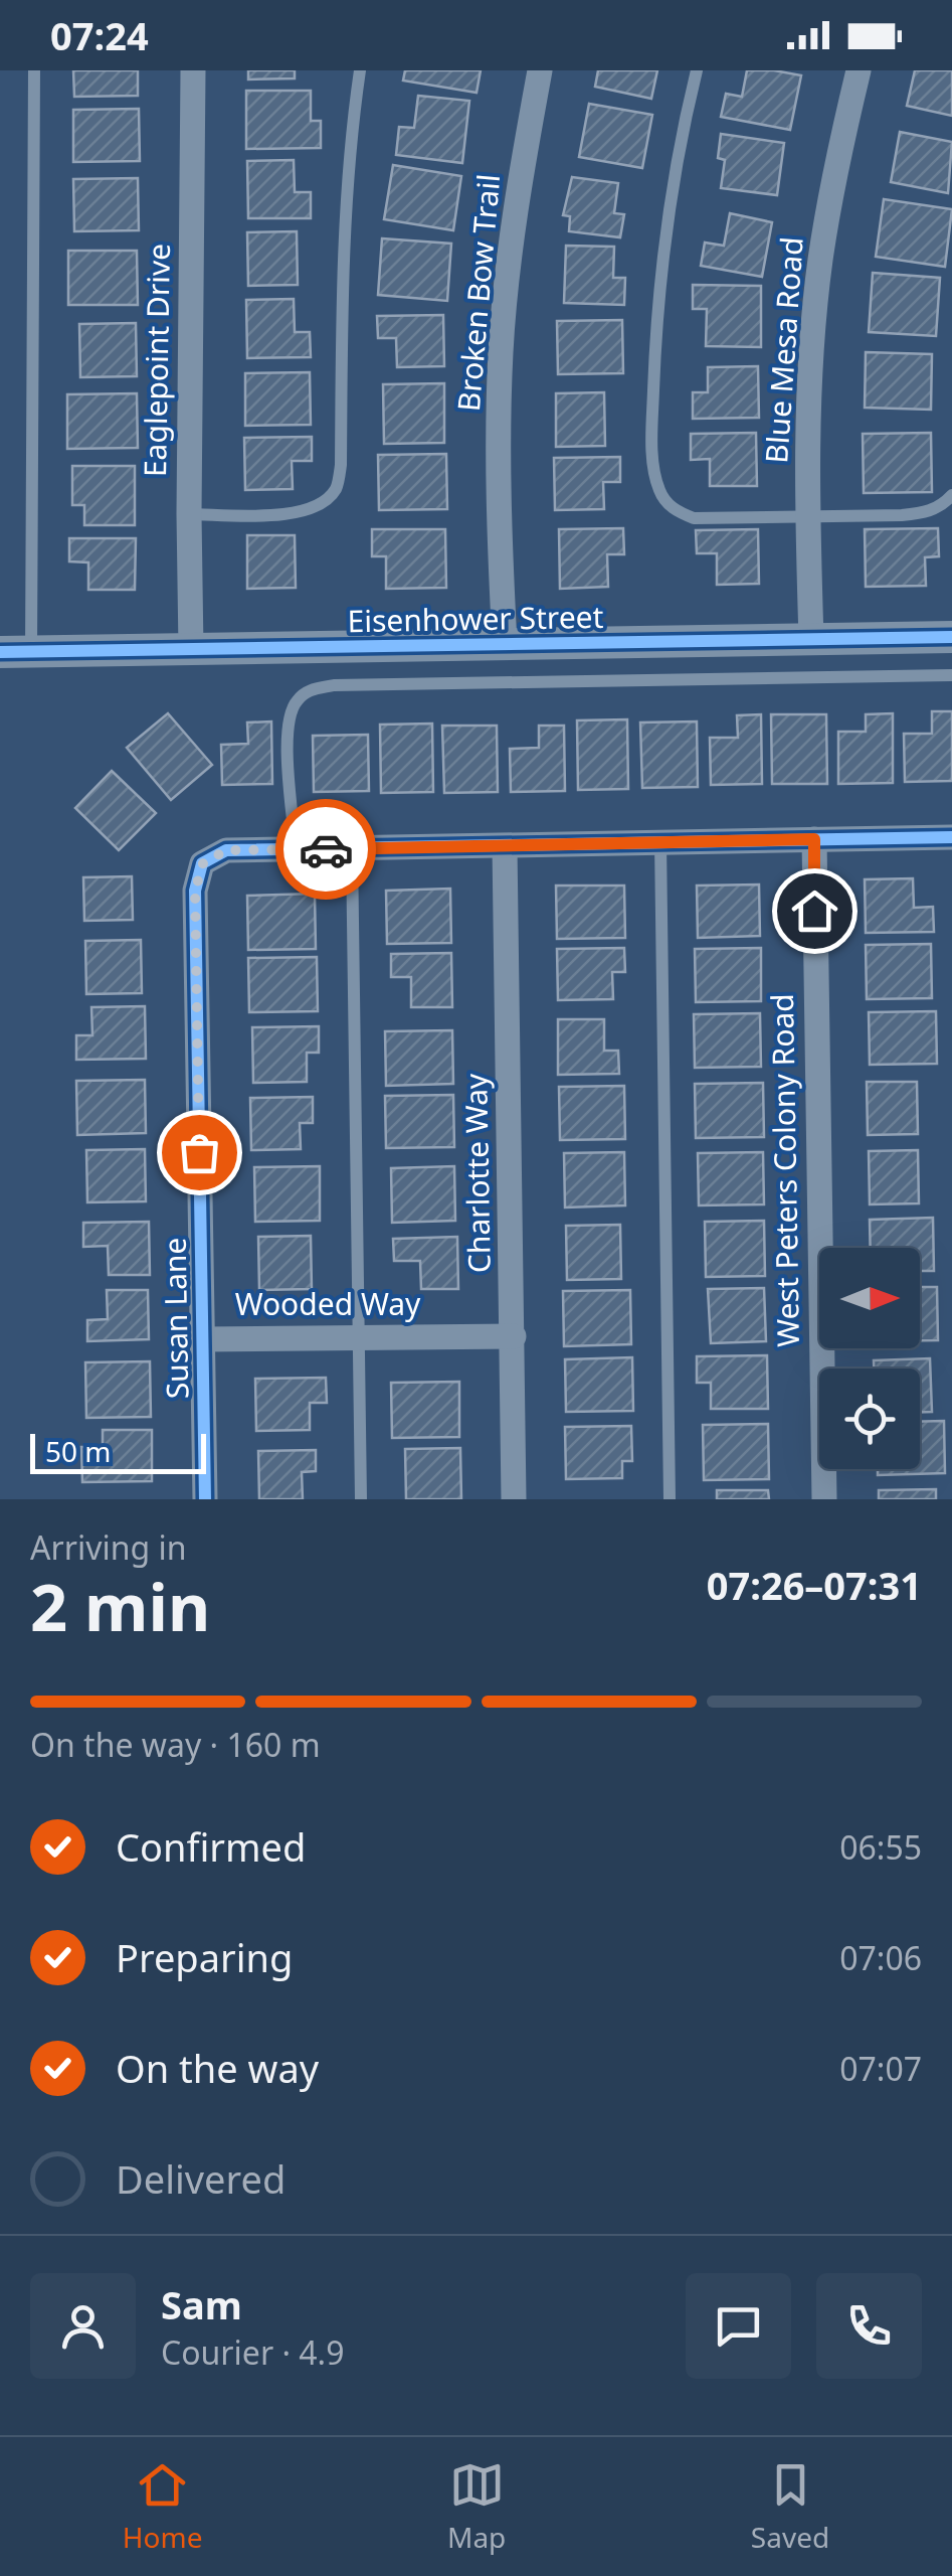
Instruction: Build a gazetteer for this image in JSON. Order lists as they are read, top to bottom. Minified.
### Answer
{"streets":{"street":["Broken Bow Trail","Blue Mesa Road","Eaglepoint Drive","Eisenhower Street","West Peters Colony Road","Charlotte Way","Wooded Way","Susan Lane"]},"crossings":[["Broken Bow Trail","Eisenhower Street"],["Blue Mesa Road","Eisenhower Street"],["Eaglepoint Drive","Eisenhower Street"],["West Peters Colony Road","Susan Lane"],["Charlotte Way","Wooded Way"],["Charlotte Way","Susan Lane"],["Wooded Way","Susan Lane"]],"scale_bar":"50 m","north":"right","page":{"status":"07:24","scale":"50 m","heading":["2 min","Arriving in","07:26–07:31"],"panel":["Sam","Courier · 4.9"],"bar":"On the way · 160 m","list":[["Confirmed","06:55"],["Preparing","07:06"],["On the way","07:07"],"Delivered"],"tabs":["Home","Map","Saved"]}}
